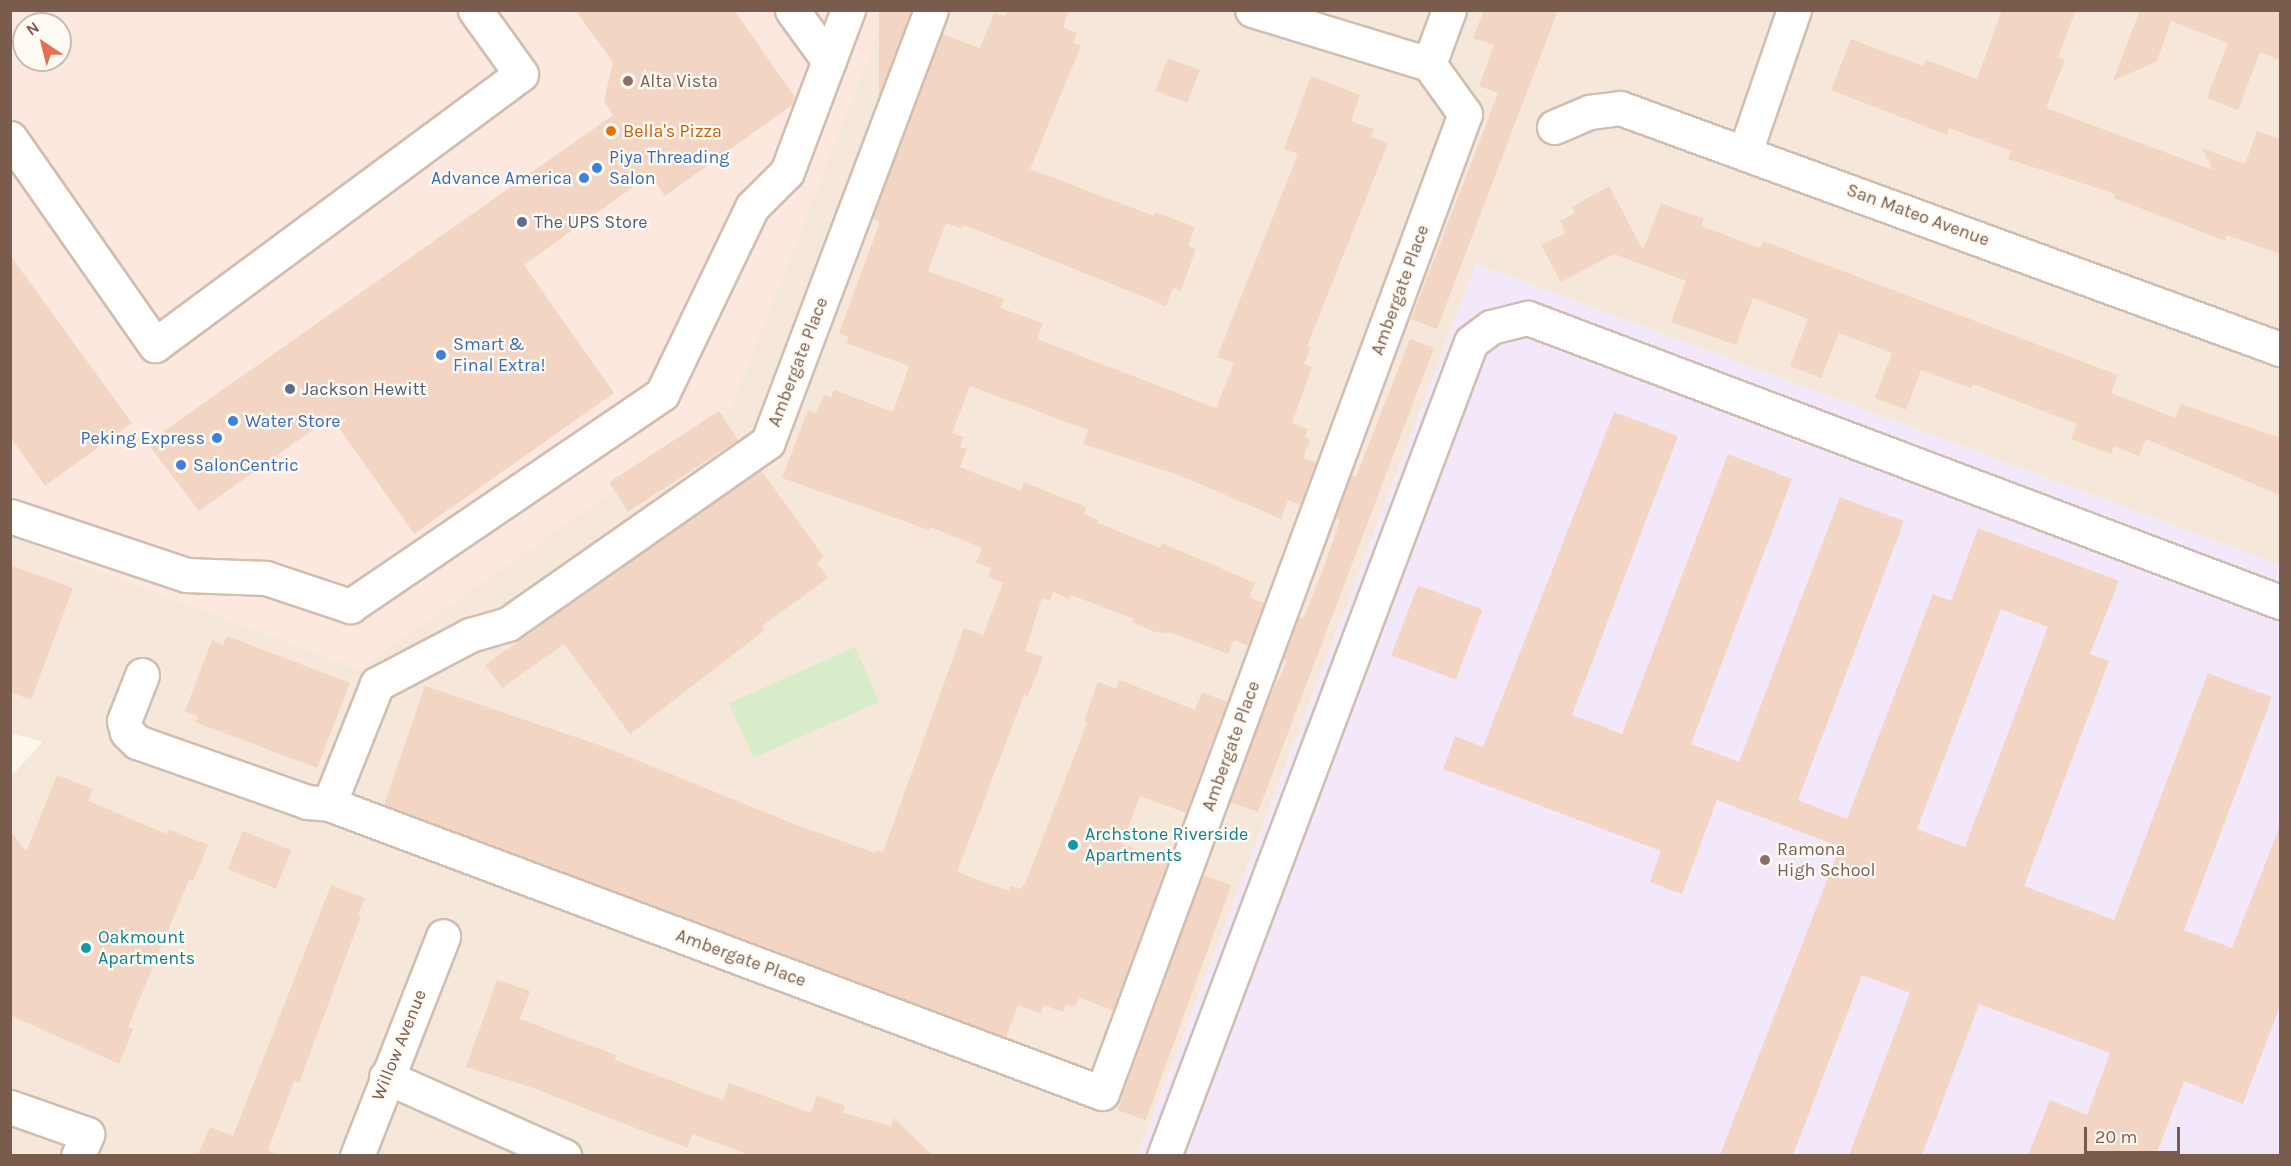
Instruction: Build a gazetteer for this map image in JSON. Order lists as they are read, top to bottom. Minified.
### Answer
{"streets":{"street":["San Mateo Avenue","Ambergate Place","Willow Avenue"]},"places":["Alta Vista","Bella's Pizza","Piya Threading Salon","Advance America","The UPS Store","Smart & Final Extra!","Jackson Hewitt","Water Store","Peking Express","SalonCentric","Archstone Riverside Apartments","Ramona High School","Oakmount Apartments"],"scale_bar":"20 m","north":"top left"}
